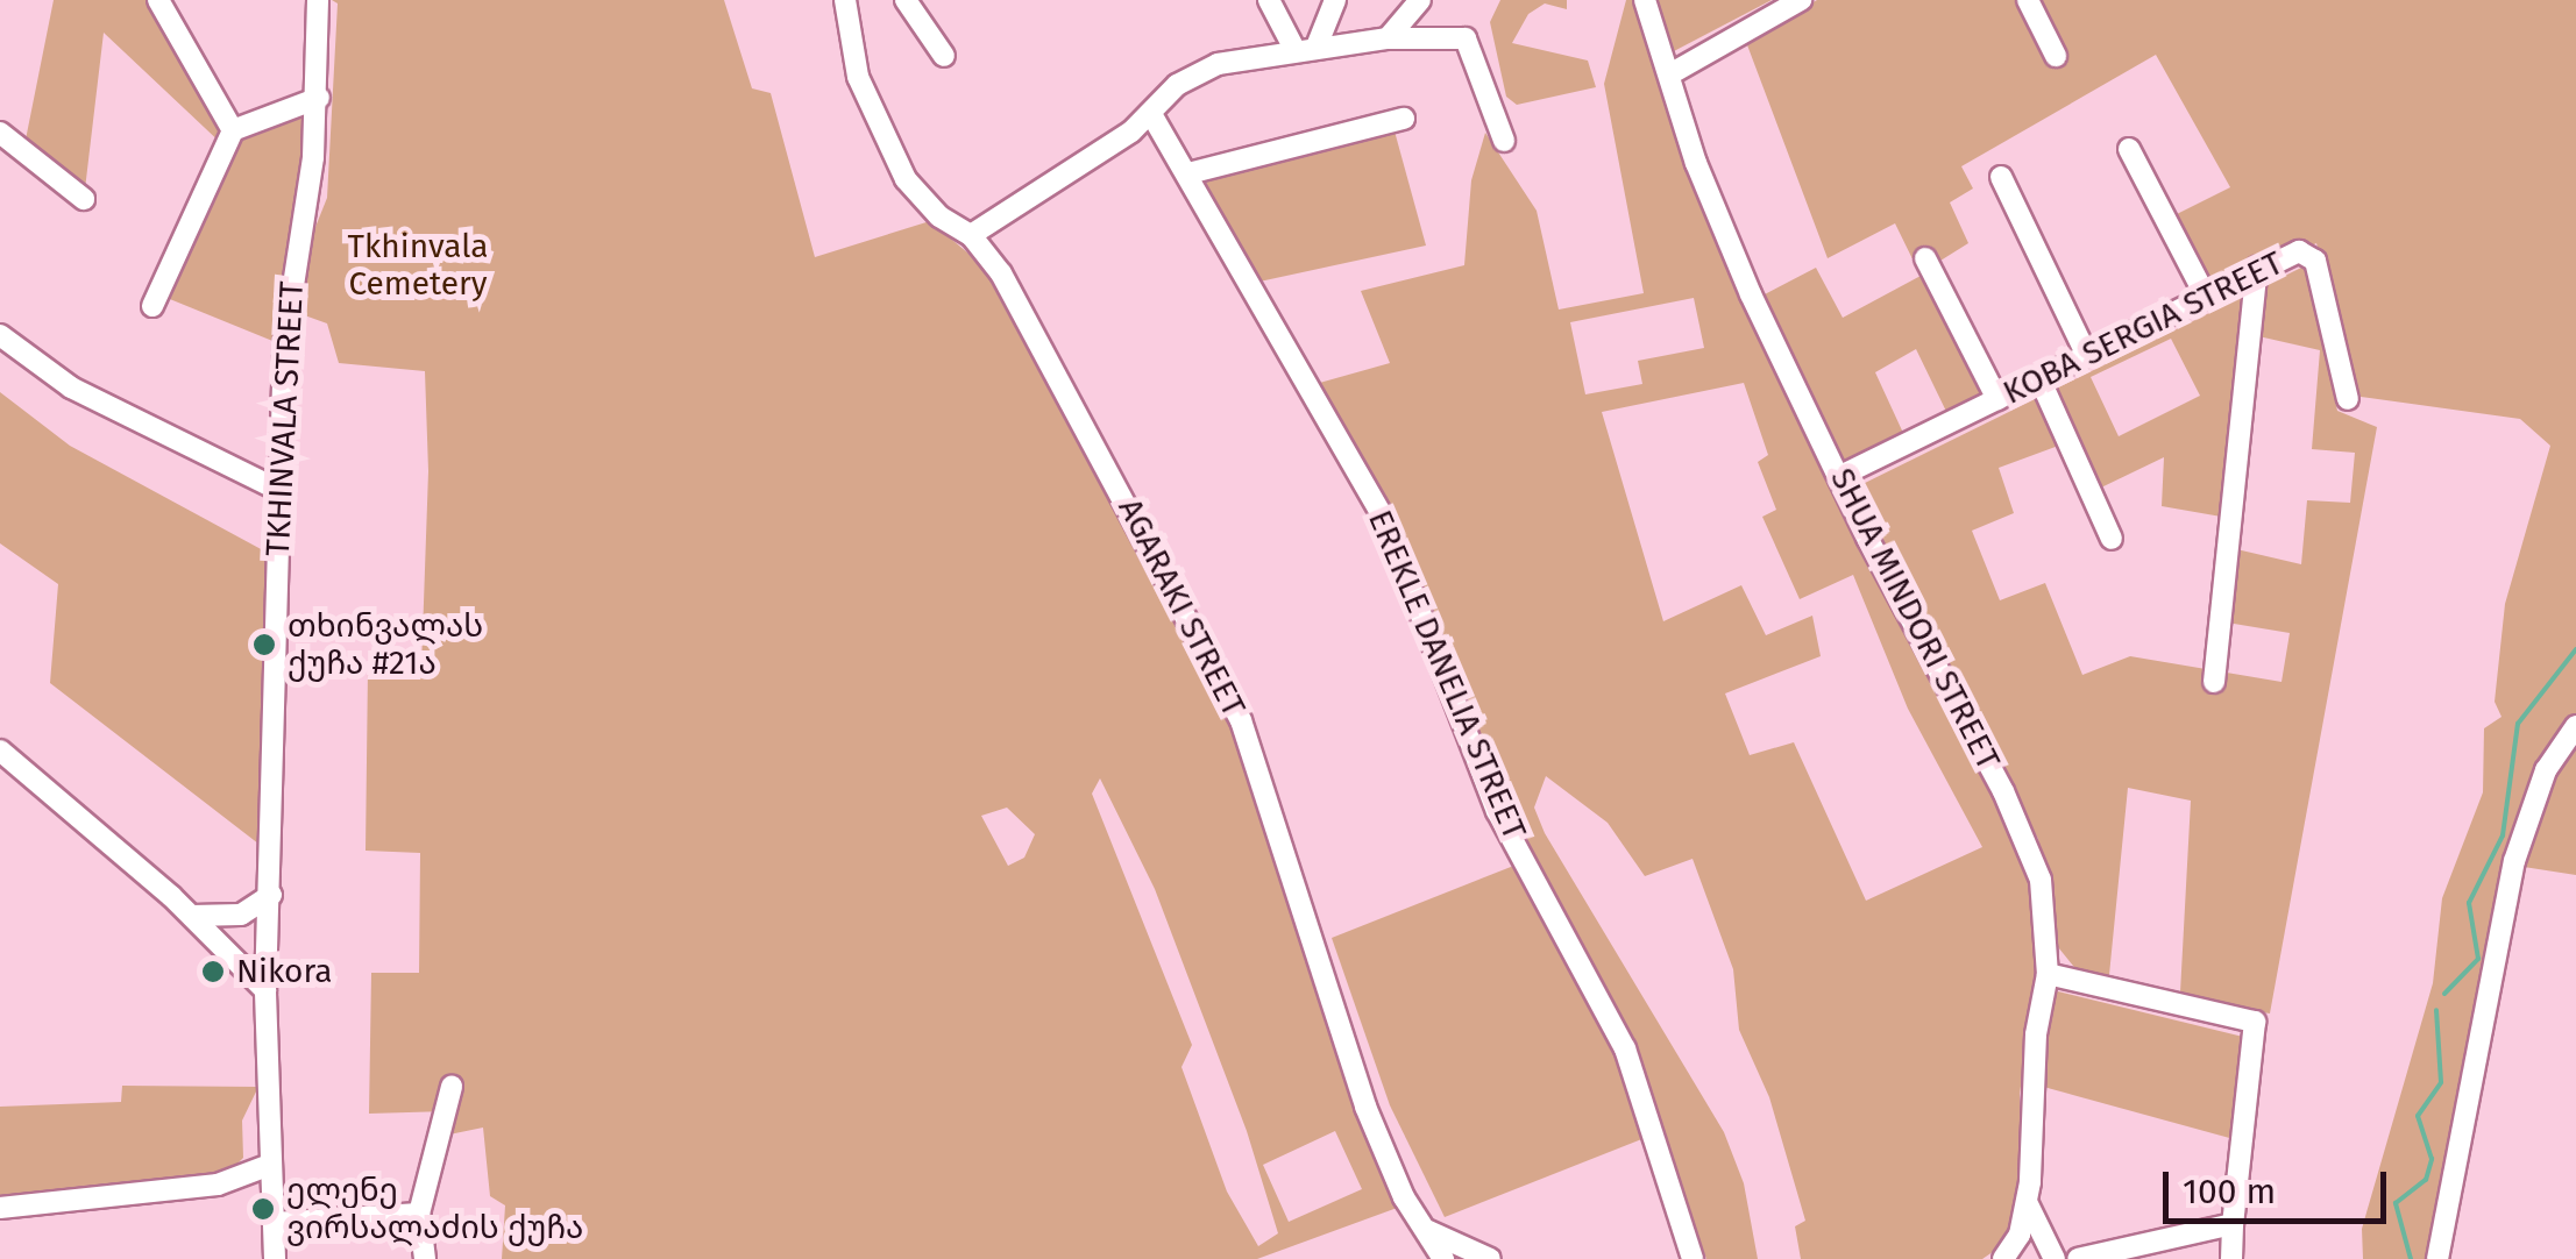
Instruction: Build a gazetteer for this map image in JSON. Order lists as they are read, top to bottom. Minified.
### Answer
{"streets":{"street":["KOBA SERGIA STREET","TKHINVALA STREET","AGARAKI STREET","SHUA MINDORI STREET","EREKLE DANELIA STREET"]},"crossings":[["KOBA SERGIA STREET","SHUA MINDORI STREET"]],"parks":["Tkhinvala Cemetery"],"places":["თხინვალას ქუჩა #21ა","Nikora","ელენე ვირსალაძის ქუჩა"],"scale_bar":"100 m"}
